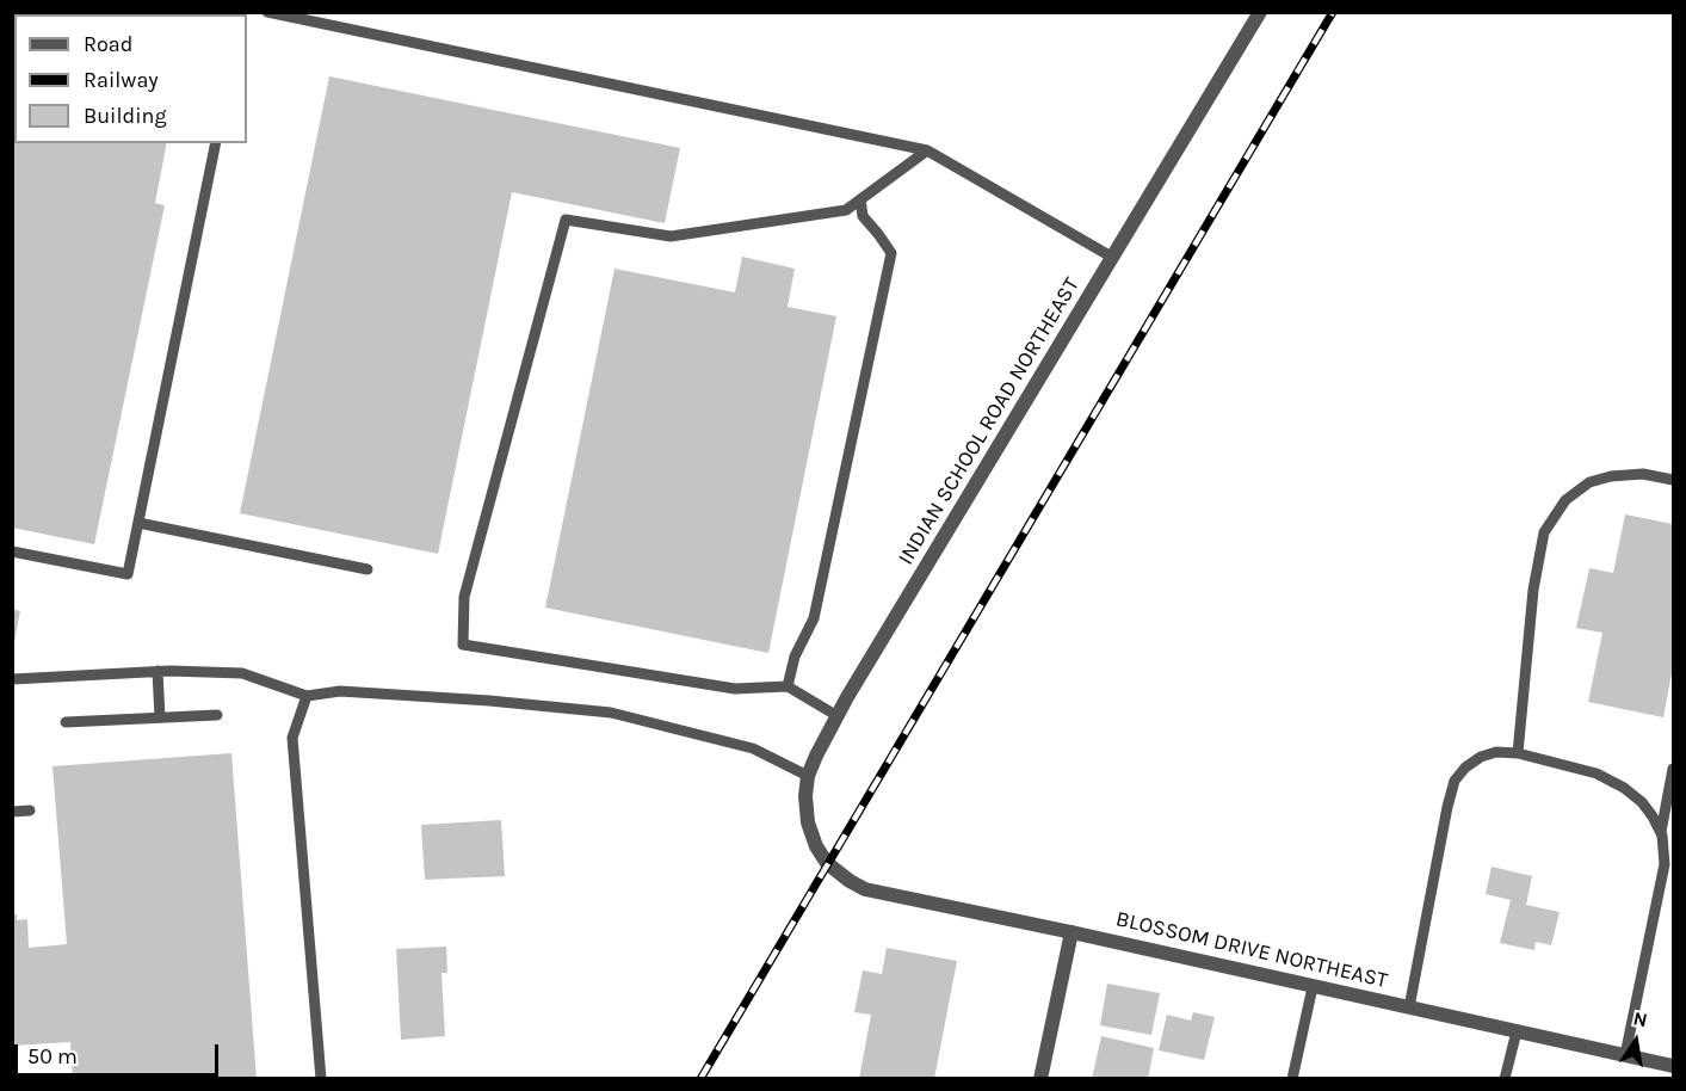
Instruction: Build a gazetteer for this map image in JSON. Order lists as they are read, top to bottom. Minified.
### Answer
{"streets":{"street":["INDIAN SCHOOL ROAD NORTHEAST","BLOSSOM DRIVE NORTHEAST"]},"crossings":[["INDIAN SCHOOL ROAD NORTHEAST","BLOSSOM DRIVE NORTHEAST"]],"legend":["Road","Railway","Building"],"scale_bar":"50 m","north":"top"}
